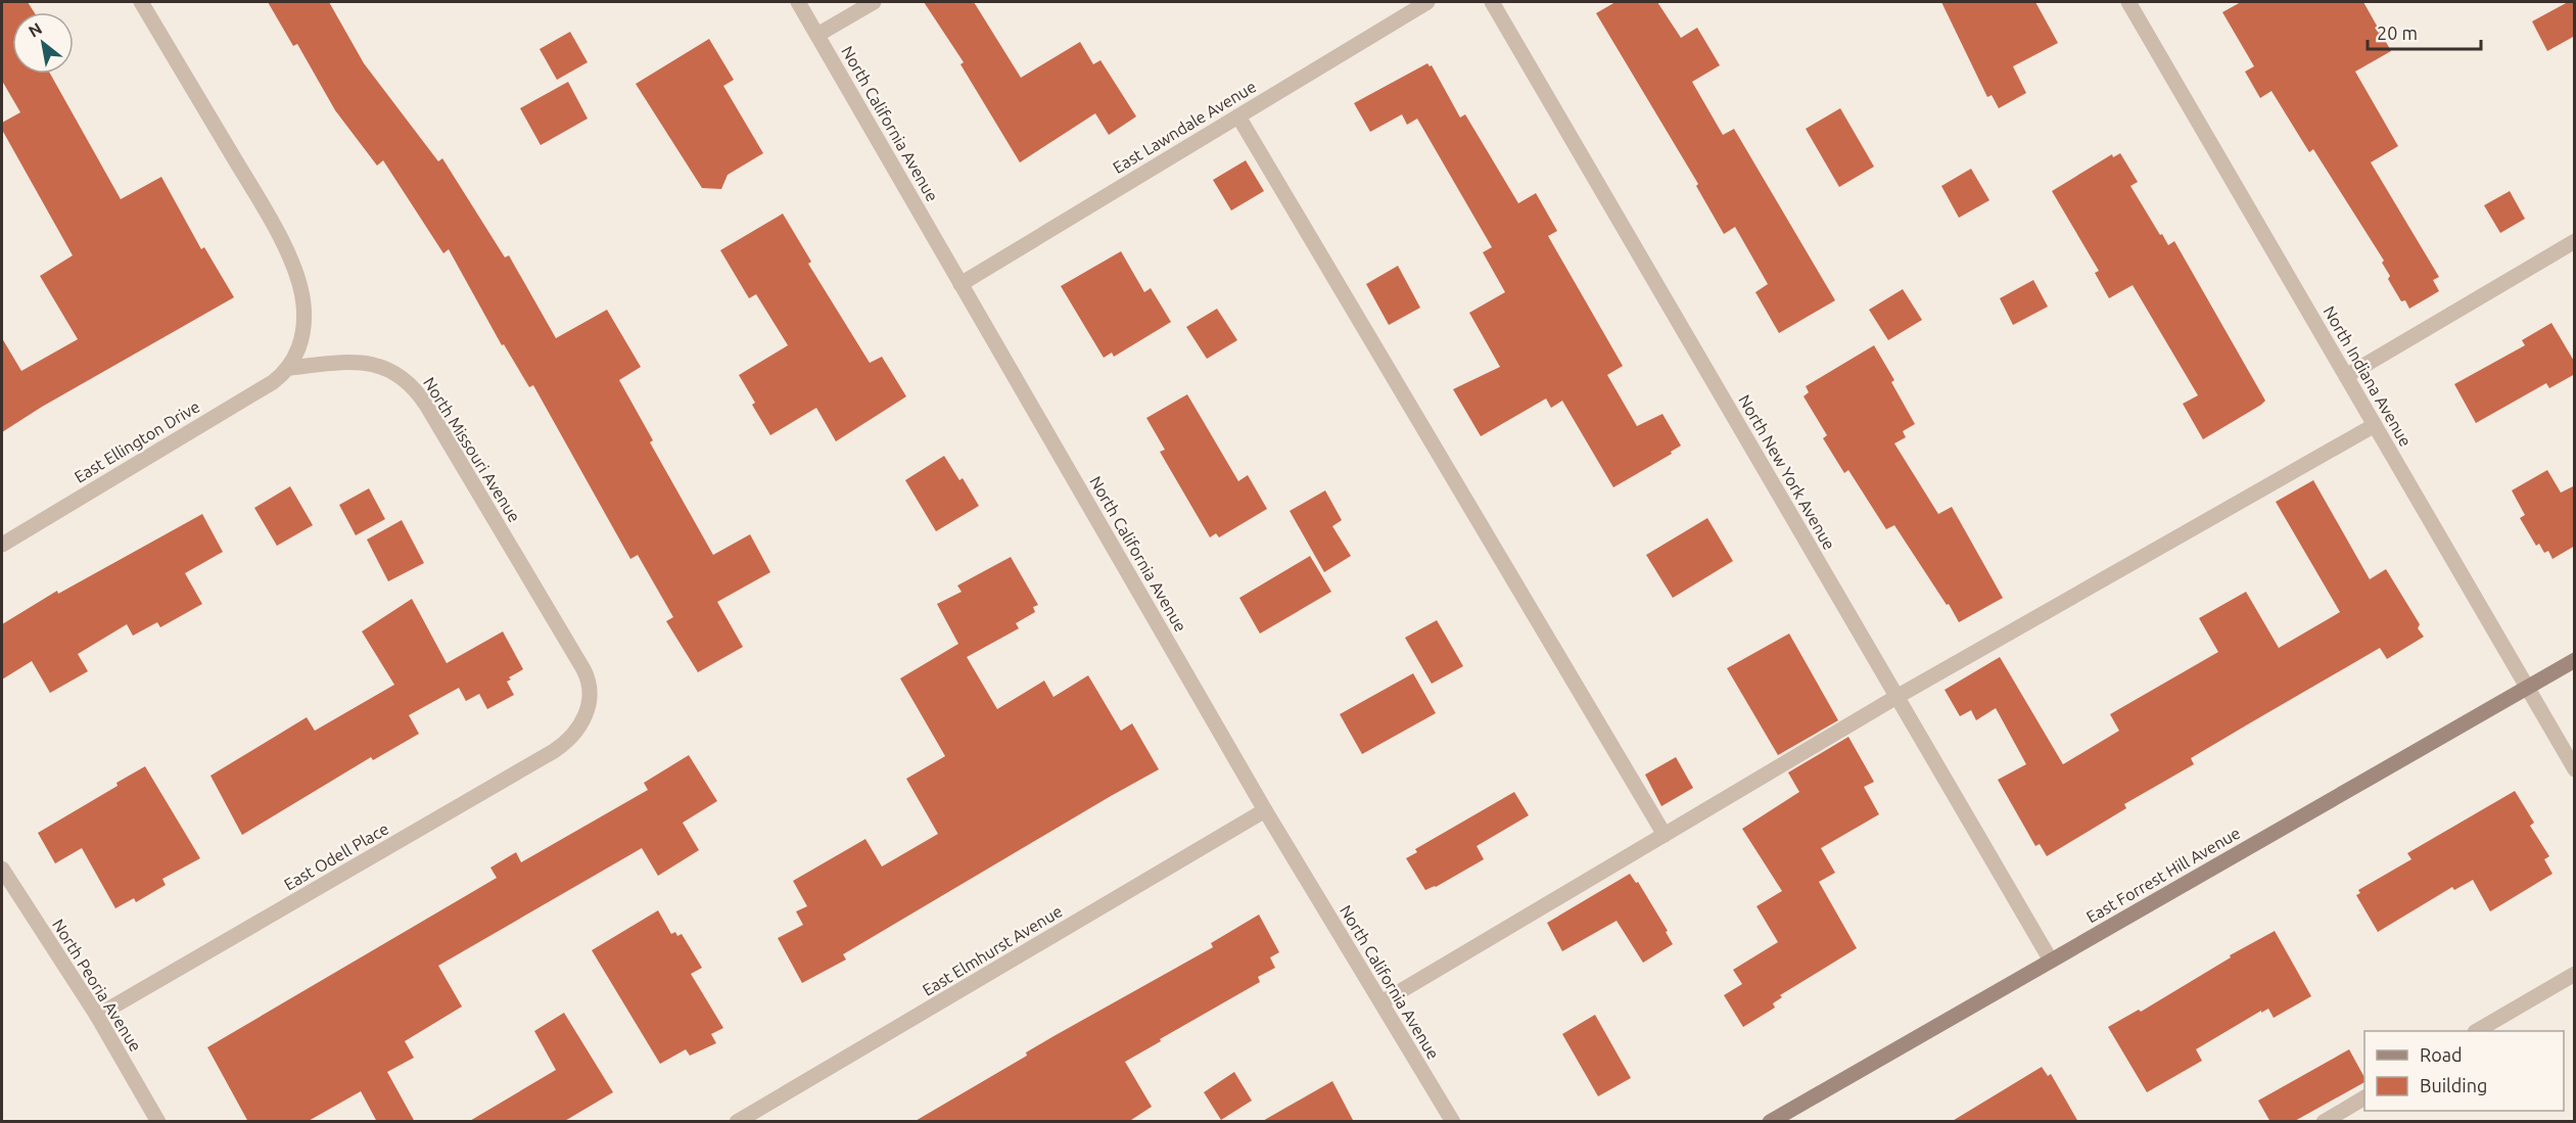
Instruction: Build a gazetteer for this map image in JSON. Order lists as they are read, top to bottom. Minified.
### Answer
{"streets":{"main road":["East Forrest Hill Avenue"],"street":["North California Avenue","East Lawndale Avenue","North Indiana Avenue","East Ellington Drive","North Missouri Avenue","North New York Avenue","East Odell Place","East Elmhurst Avenue","North Peoria Avenue"]},"crossings":[["North California Avenue","East Lawndale Avenue"],["North California Avenue","East Elmhurst Avenue"],["North Indiana Avenue","East Forrest Hill Avenue"],["East Ellington Drive","North Missouri Avenue"],["North Missouri Avenue","East Odell Place"],["North New York Avenue","East Forrest Hill Avenue"],["East Odell Place","North Peoria Avenue"]],"legend":["Road","Building"],"scale_bar":"20 m","north":"top left"}
